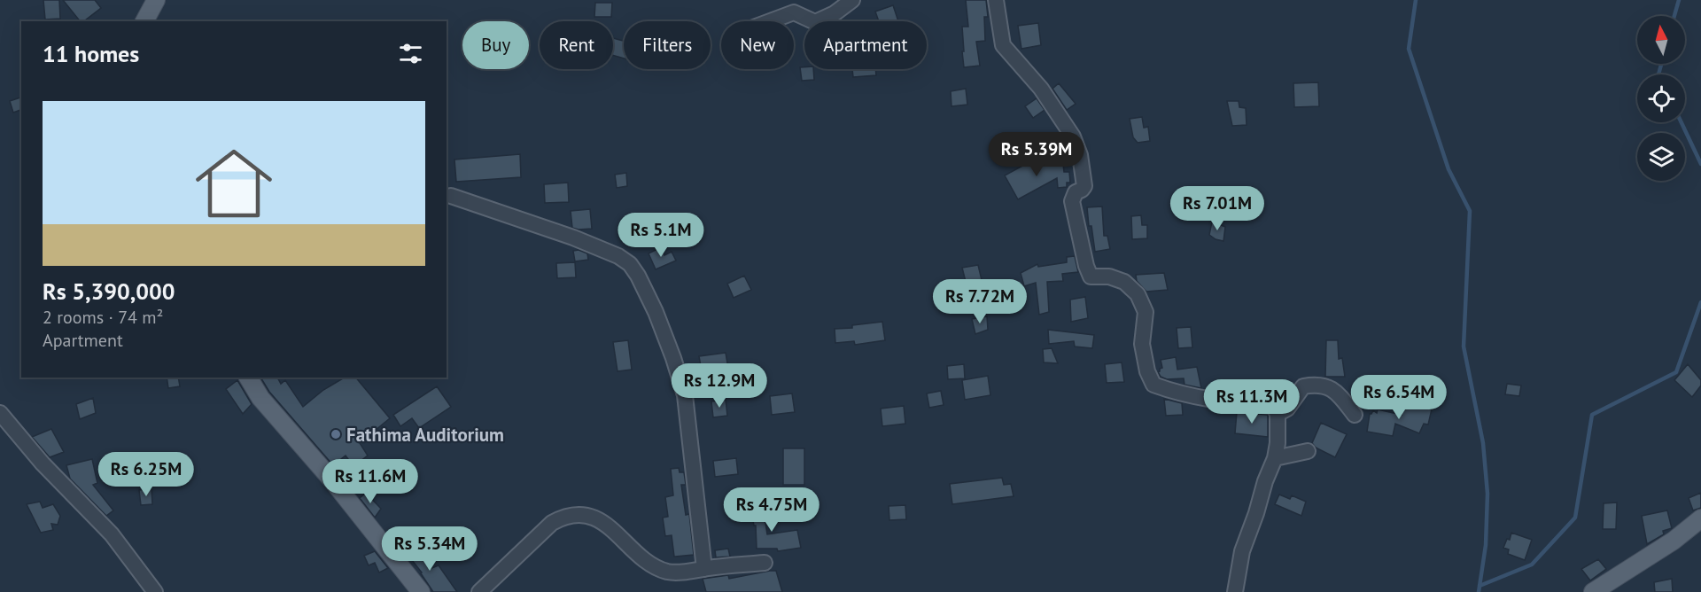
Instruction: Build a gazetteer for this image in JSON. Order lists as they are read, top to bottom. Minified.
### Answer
{"places":["Fathima Auditorium"],"north":"top","page":{"chip":["Buy","Rent","Filters","New","Apartment"],"heading":"11 homes","list":[{"name":"Rs 5,390,000","note":"2 rooms · 74 m² · Apartment"}],"price":["Rs 5.39M","Rs 7.01M","Rs 5.1M","Rs 7.72M","Rs 12.9M","Rs 6.54M","Rs 11.3M","Rs 6.25M","Rs 11.6M","Rs 4.75M","Rs 5.34M"]}}
